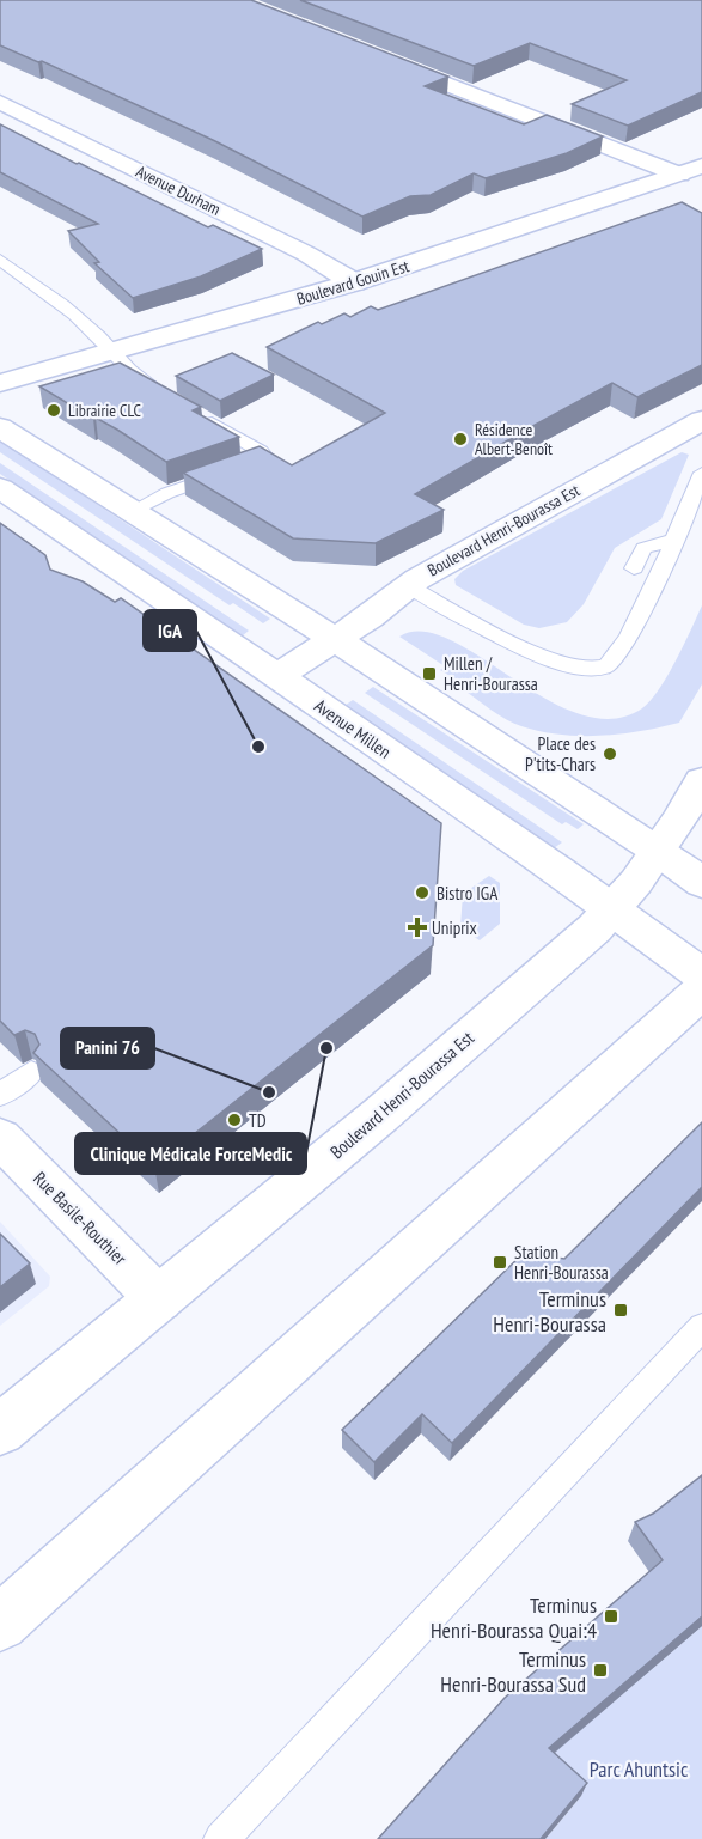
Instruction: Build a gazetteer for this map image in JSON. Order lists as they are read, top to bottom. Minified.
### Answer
{"streets":{"street":["Avenue Durham","Boulevard Gouin Est","Boulevard Henri-Bourassa Est","Avenue Millen","Rue Basile-Routhier"]},"crossings":[["Avenue Durham","Boulevard Gouin Est"],["Boulevard Henri-Bourassa Est","Avenue Millen"],["Boulevard Henri-Bourassa Est","Rue Basile-Routhier"]],"parks":["Parc Ahuntsic"],"places":{"other":["Librairie CLC","Résidence Albert-Benoît","IGA","Place des P'tits-Chars","Bistro IGA","Clinique Médicale ForceMedic","Panini 76","TD"],"transit":["Millen / Henri-Bourassa","Station Henri-Bourassa","Terminus Henri-Bourassa","Terminus Henri-Bourassa Quai:4","Terminus Henri-Bourassa Sud"],"health":["Uniprix"]}}
